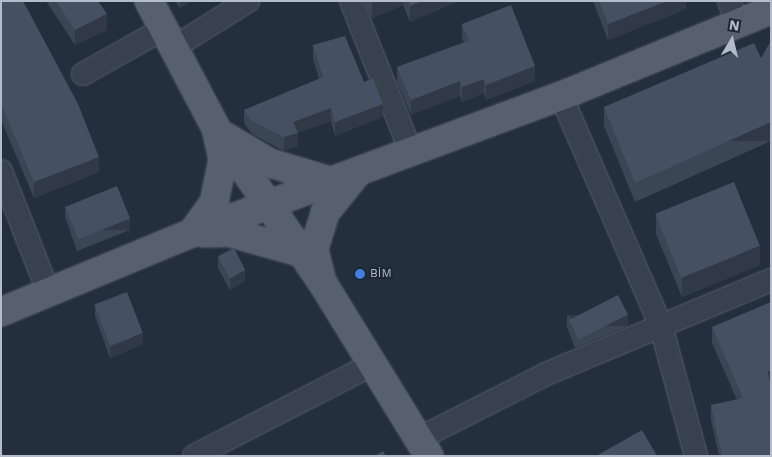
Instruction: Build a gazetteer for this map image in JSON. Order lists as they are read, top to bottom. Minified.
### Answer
{"places":["BİM"],"north":"top"}
